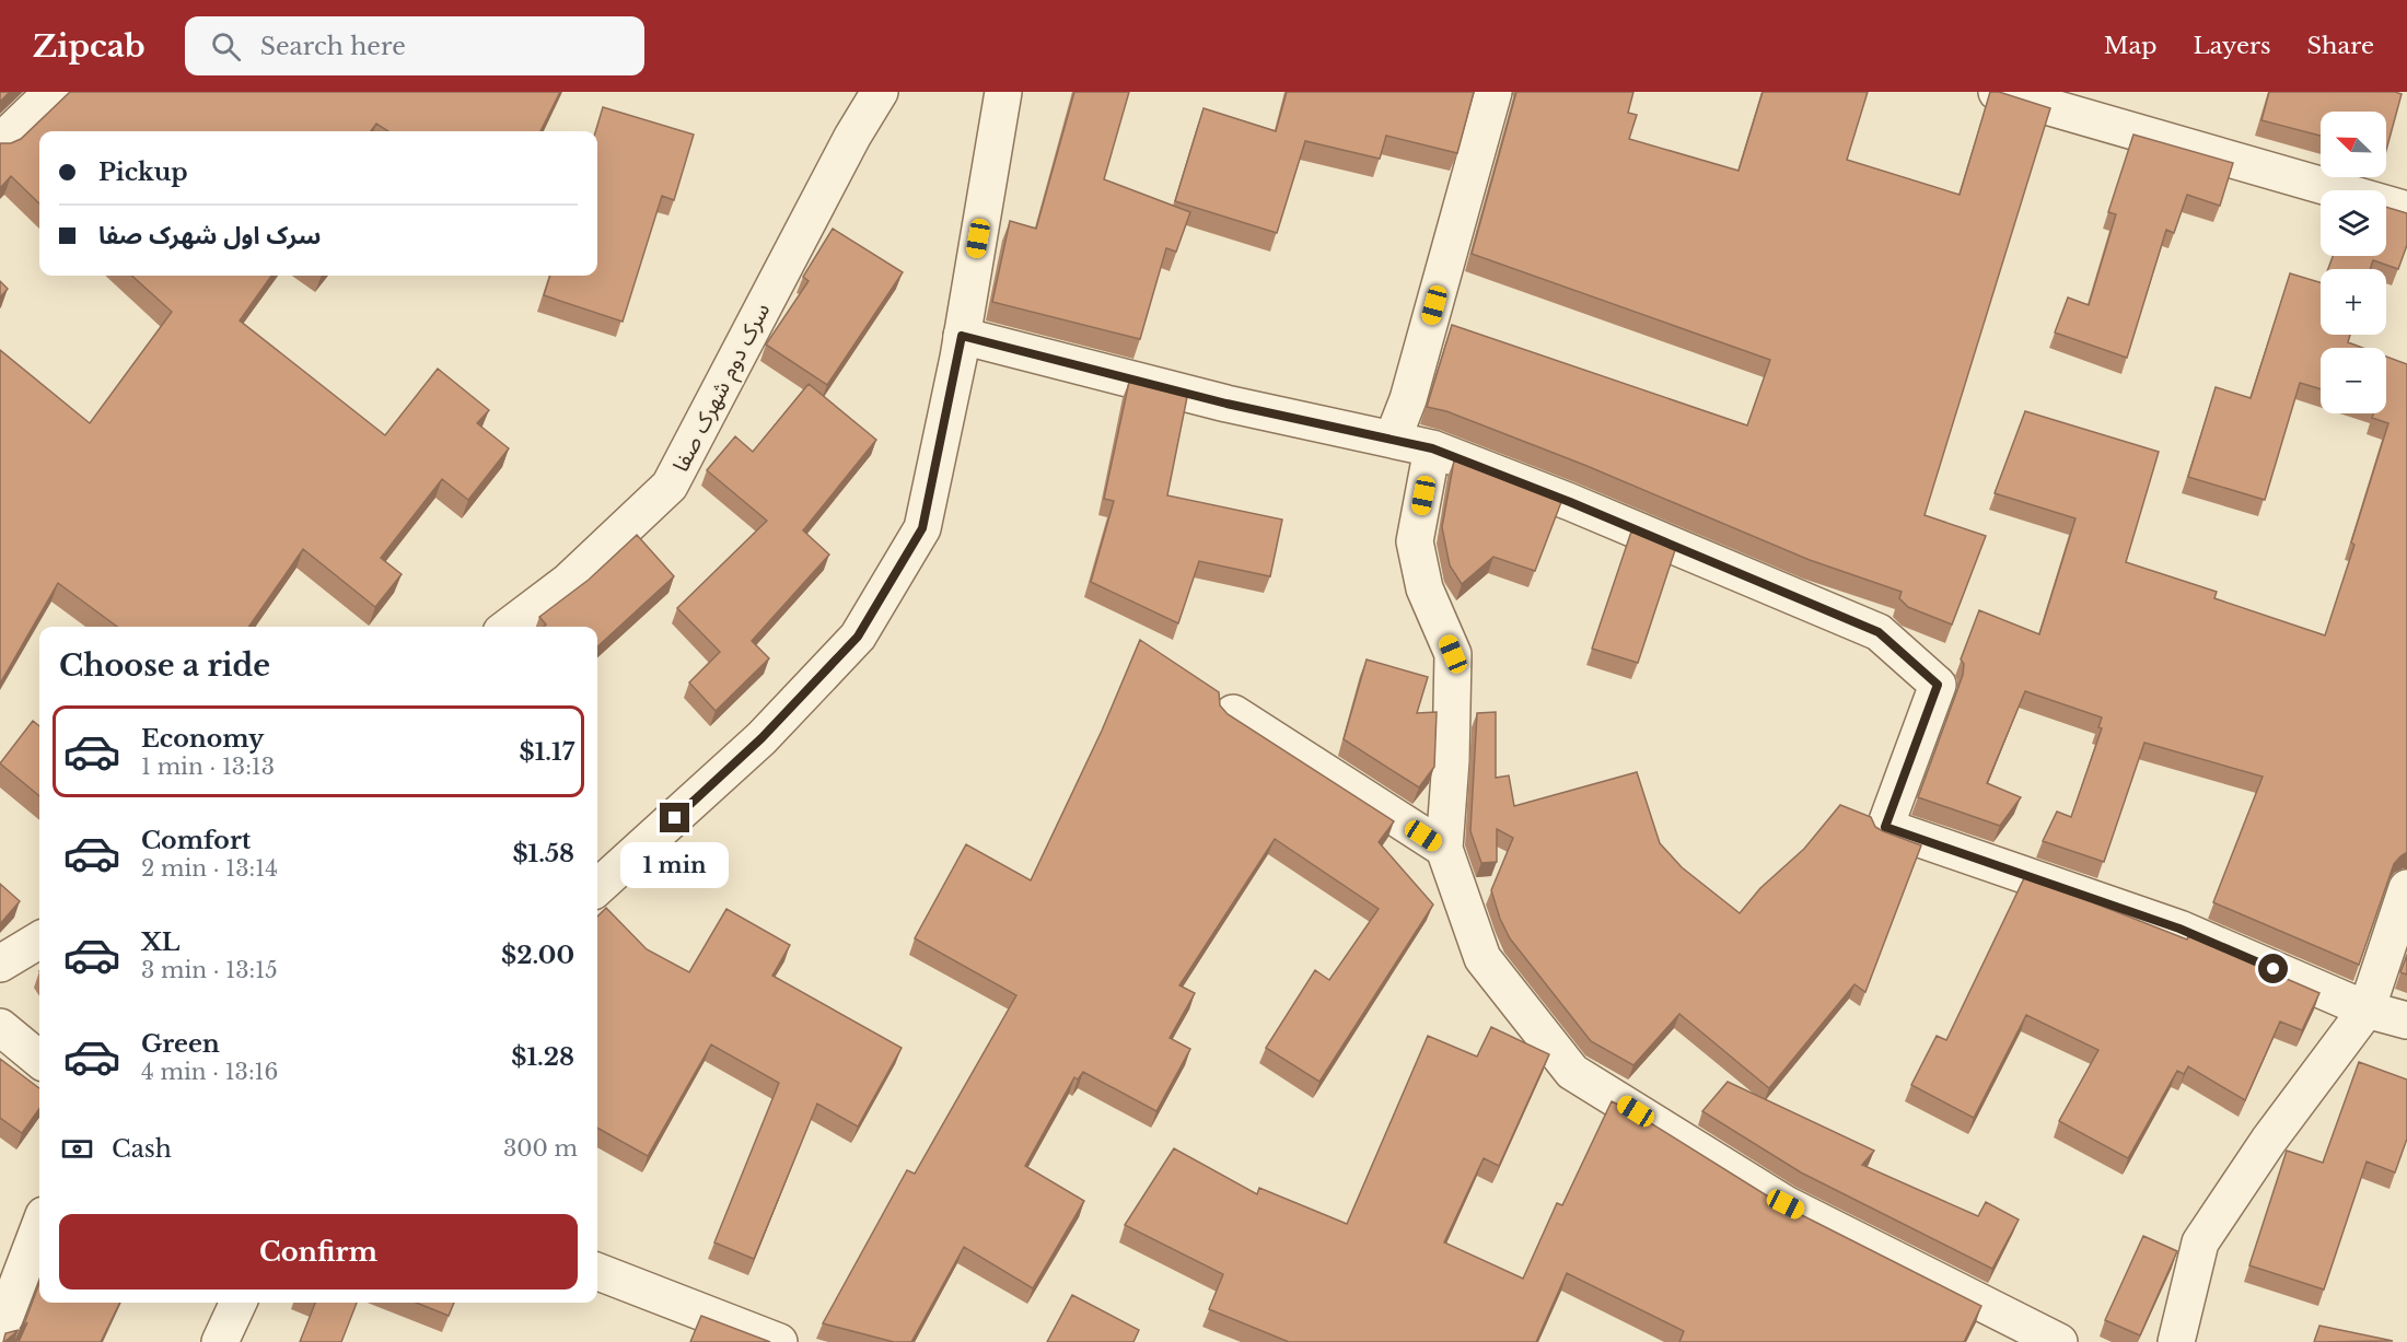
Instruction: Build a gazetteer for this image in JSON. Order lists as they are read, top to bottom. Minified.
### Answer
{"streets":{"street":["سرک دوم شهرک صفا"]},"north":"top left","page":{"header":"Zipcab","search":"Search here","nav":["Map","Layers","Share"],"map_buttons":["+","−"],"banner":["Pickup","سرک اول شهرک صفا"],"heading":"Choose a ride","list":[{"name":"Economy","note":"1 min · 13:13","value":"$1.17"},{"name":"Comfort","note":"2 min · 13:14","value":"$1.58"},{"name":"XL","note":"3 min · 13:15","value":"$2.00"},{"name":"Green","note":"4 min · 13:16","value":"$1.28"}],"bubble":"1 min","pay":["Cash","300 m"],"buttons":"Confirm"}}
